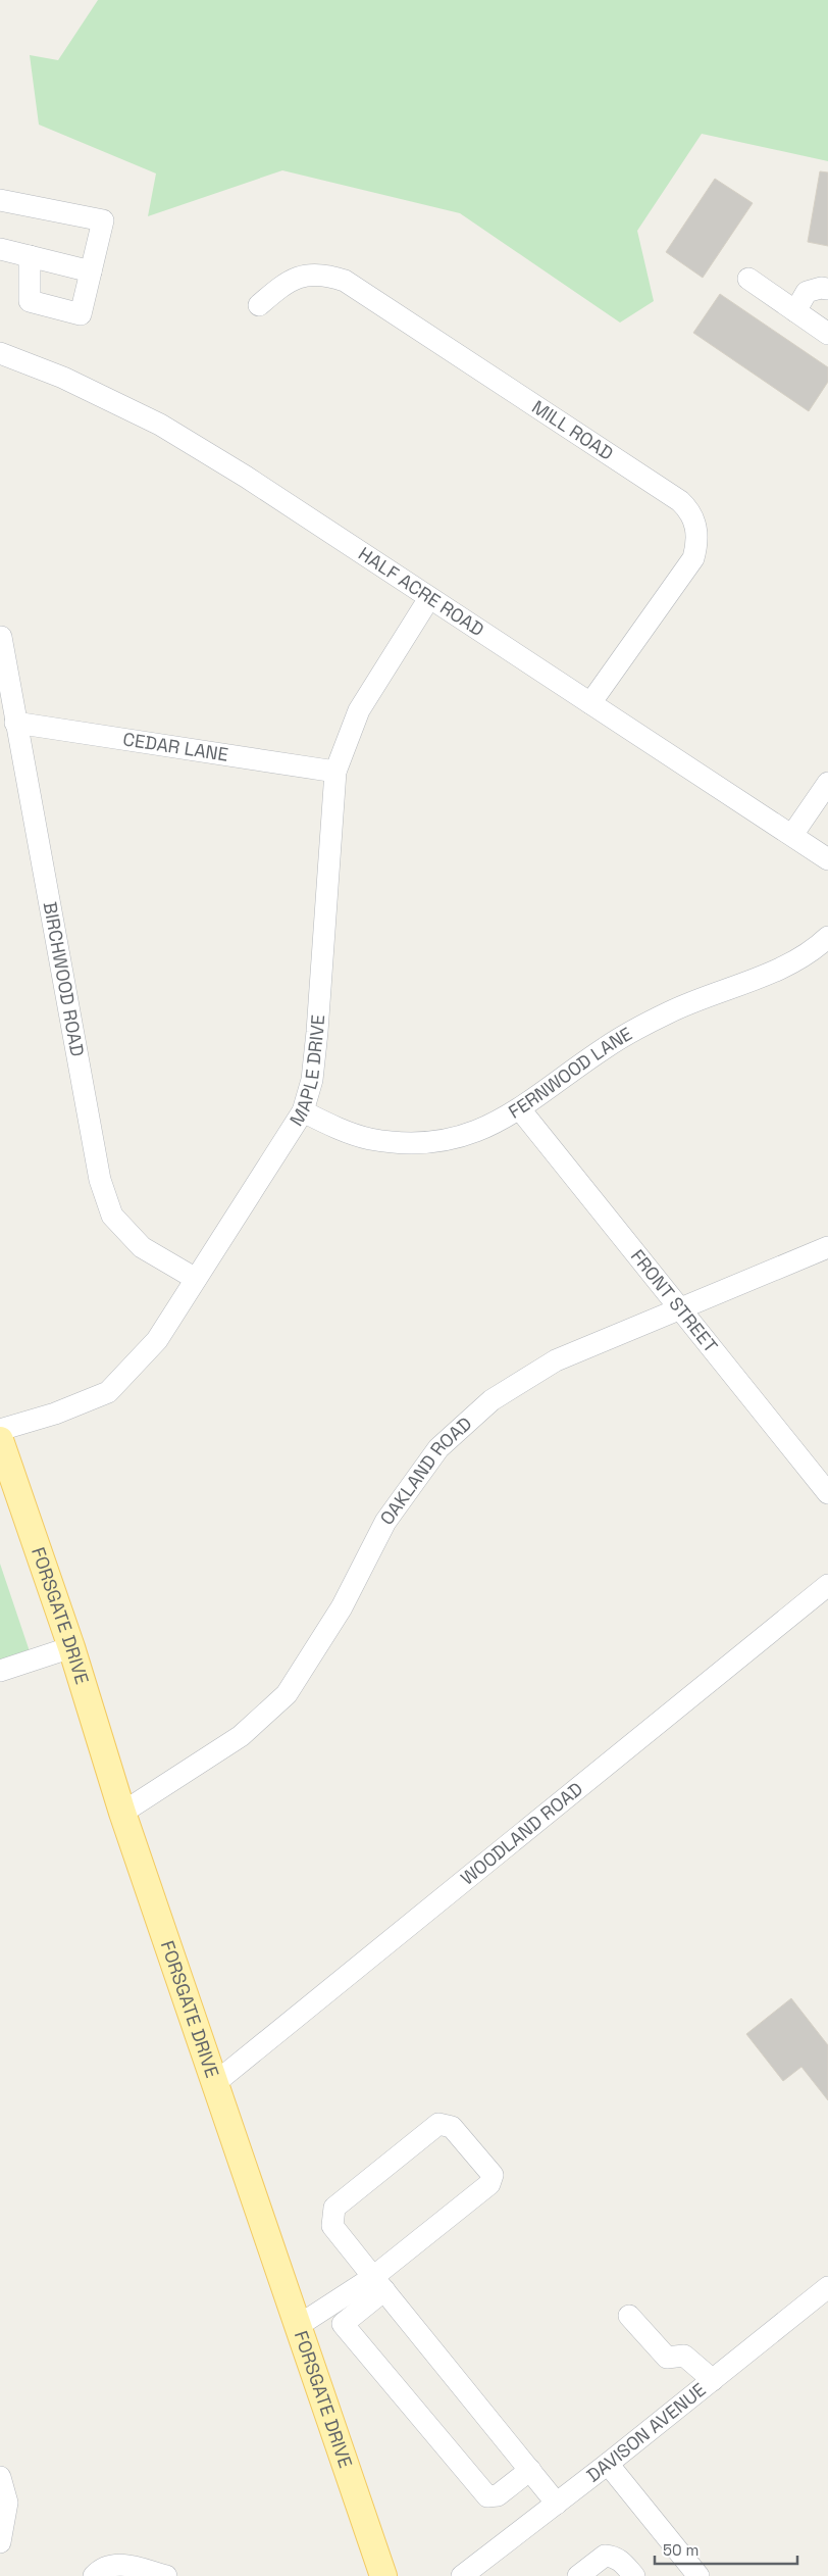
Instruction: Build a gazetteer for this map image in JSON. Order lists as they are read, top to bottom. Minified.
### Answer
{"streets":{"main road":["FORSGATE DRIVE"],"street":["MILL ROAD","HALF ACRE ROAD","CEDAR LANE","BIRCHWOOD ROAD","MAPLE DRIVE","FERNWOOD LANE","FRONT STREET","OAKLAND ROAD","WOODLAND ROAD","DAVISON AVENUE"]},"crossings":[["MILL ROAD","HALF ACRE ROAD"],["HALF ACRE ROAD","MAPLE DRIVE"],["CEDAR LANE","BIRCHWOOD ROAD"],["CEDAR LANE","MAPLE DRIVE"],["BIRCHWOOD ROAD","MAPLE DRIVE"],["MAPLE DRIVE","FERNWOOD LANE"],["FERNWOOD LANE","FRONT STREET"],["FRONT STREET","OAKLAND ROAD"],["OAKLAND ROAD","FORSGATE DRIVE"],["FORSGATE DRIVE","WOODLAND ROAD"]],"scale_bar":"50 m"}
